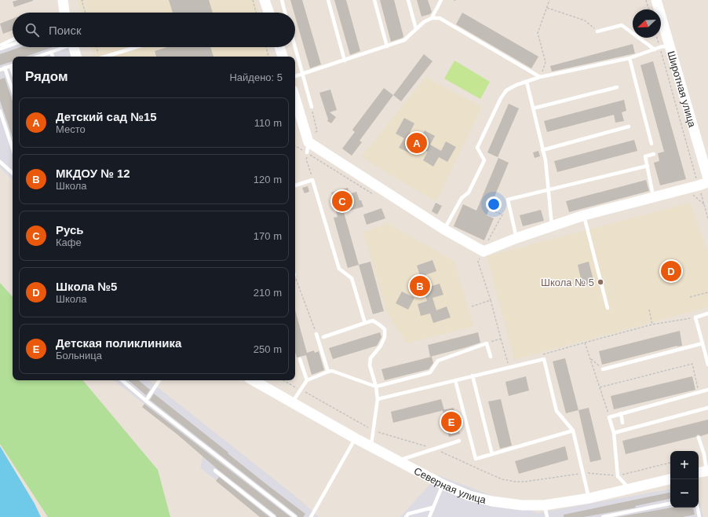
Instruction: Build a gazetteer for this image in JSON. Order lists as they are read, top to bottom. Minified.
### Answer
{"streets":{"street":["Широтная улица","Северная улица"]},"places":["Школа № 5"],"north":"bottom left","page":{"search":"Поиск","heading":["Рядом","Найдено: 5"],"list":[{"mark":"A","name":"Детский сад №15","note":"Место","value":"110 m"},{"mark":"B","name":"МКДОУ № 12","note":"Школа","value":"120 m"},{"mark":"C","name":"Русь","note":"Кафе","value":"170 m"},{"mark":"D","name":"Школа №5","note":"Школа","value":"210 m"},{"mark":"E","name":"Детская поликлиника","note":"Больница","value":"250 m"}],"pins":["A","C","D","B","E"],"map_buttons":["+","−"]}}
